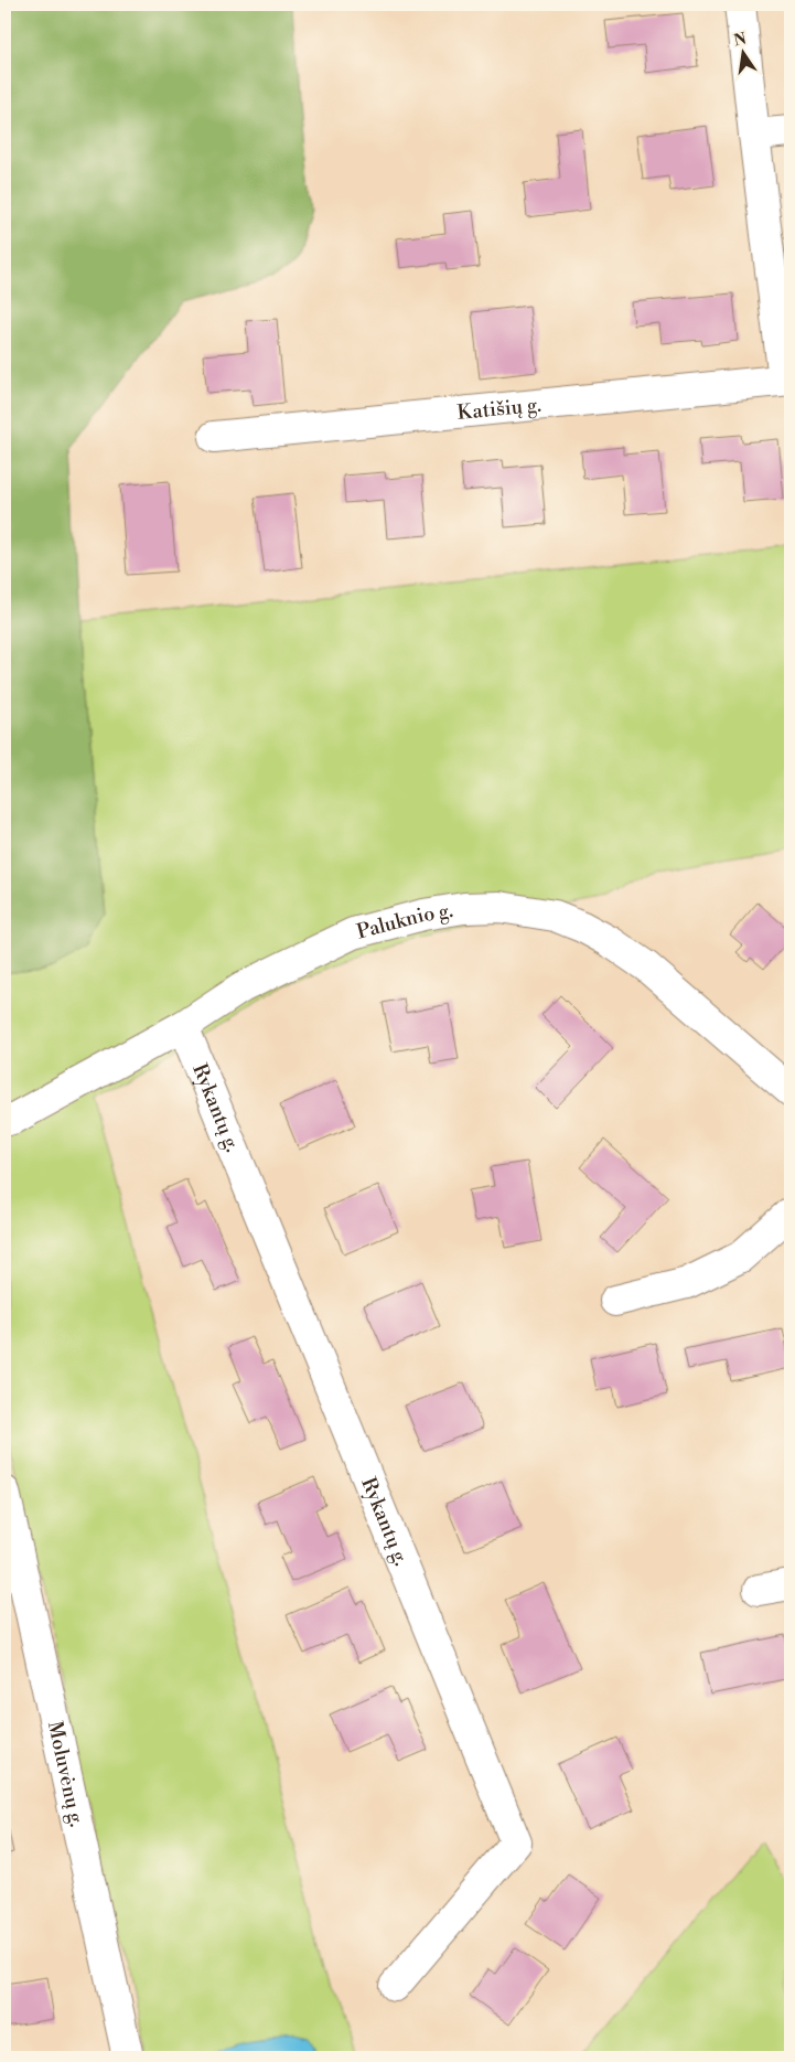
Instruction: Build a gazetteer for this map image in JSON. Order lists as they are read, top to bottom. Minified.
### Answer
{"streets":{"street":["Katišių g.","Paluknio g.","Rykantų g.","Moluvėnų g."]},"crossings":[["Paluknio g.","Rykantų g."]],"north":"top"}
